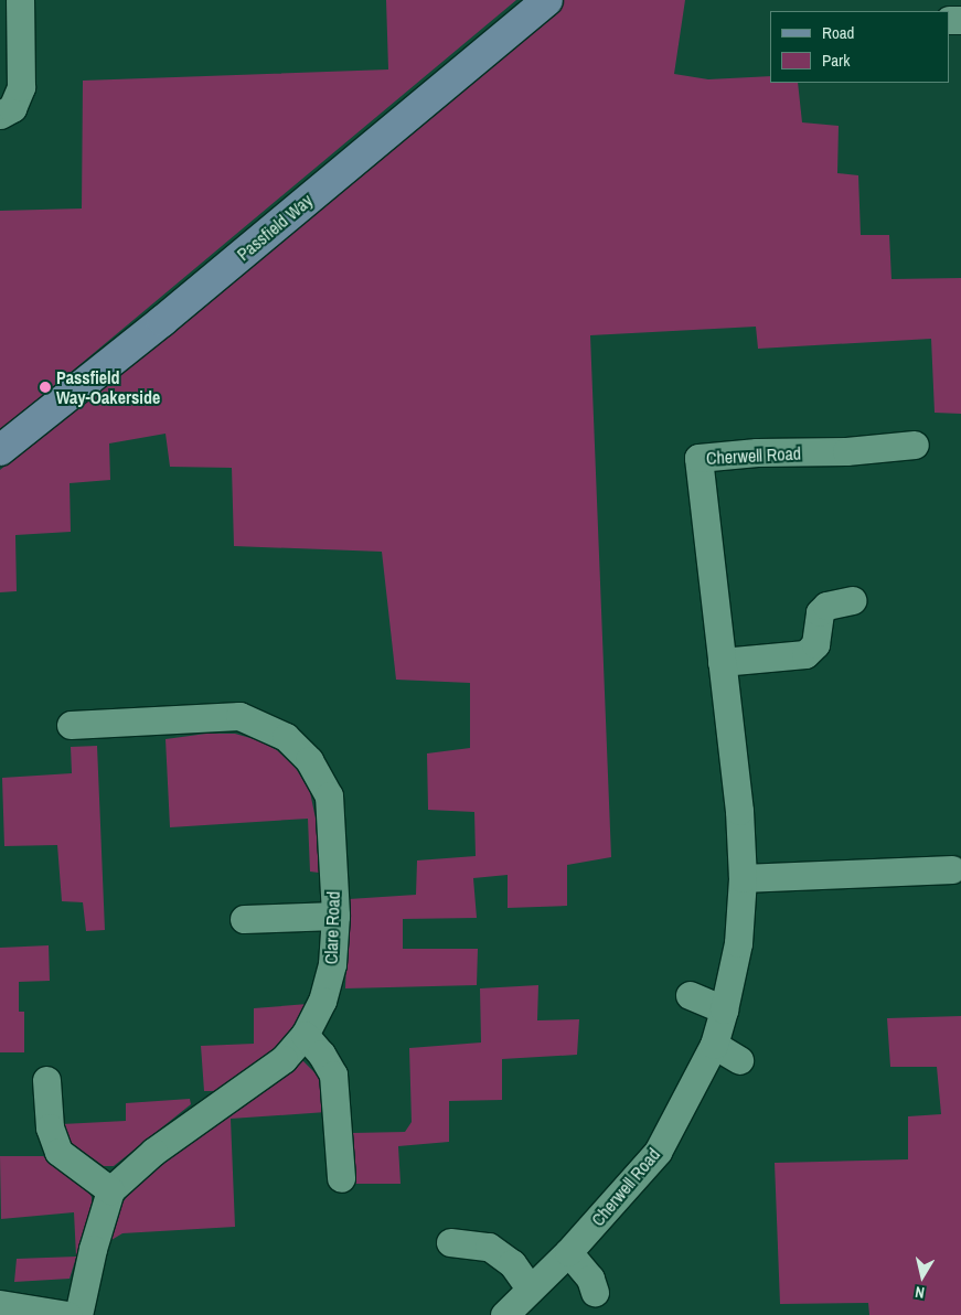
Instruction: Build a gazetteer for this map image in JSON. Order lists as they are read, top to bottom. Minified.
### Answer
{"streets":{"street":["Passfield Way","Cherwell Road","Clare Road"]},"places":["Passfield Way-Oakerside"],"legend":["Road","Park"],"north":"bottom"}
